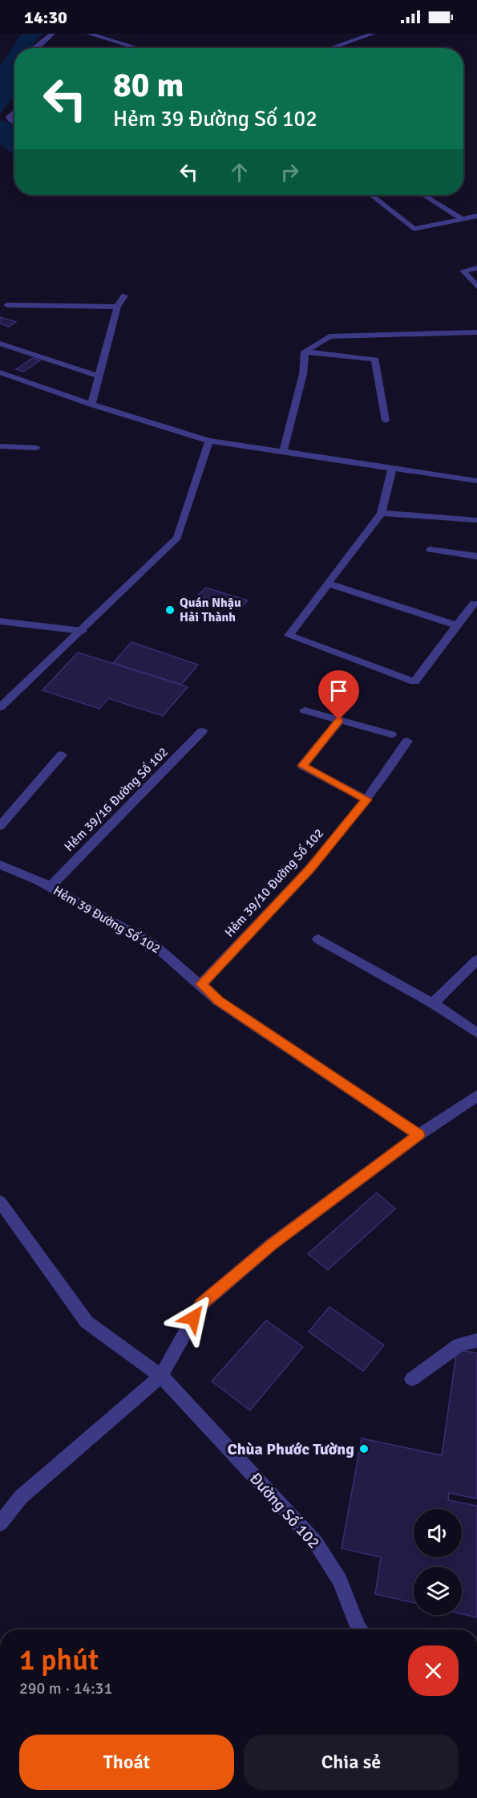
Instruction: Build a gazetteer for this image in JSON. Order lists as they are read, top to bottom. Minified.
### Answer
{"streets":{"street":["Hẻm 39/16 Đường Số 102","Hẻm 39/10 Đường Số 102","Hẻm 39 Đường Số 102","Đường Số 102"]},"crossings":[["Hẻm 39/16 Đường Số 102","Hẻm 39 Đường Số 102"],["Hẻm 39/10 Đường Số 102","Hẻm 39 Đường Số 102"]],"places":["Quán Nhậu Hải Thành","Chùa Phước Tường"],"page":{"status":"14:30","turn":["80 m","Hẻm 39 Đường Số 102"],"heading":["1 phút","290 m · 14:31"],"buttons":["Thoát","Chia sẻ"]}}
